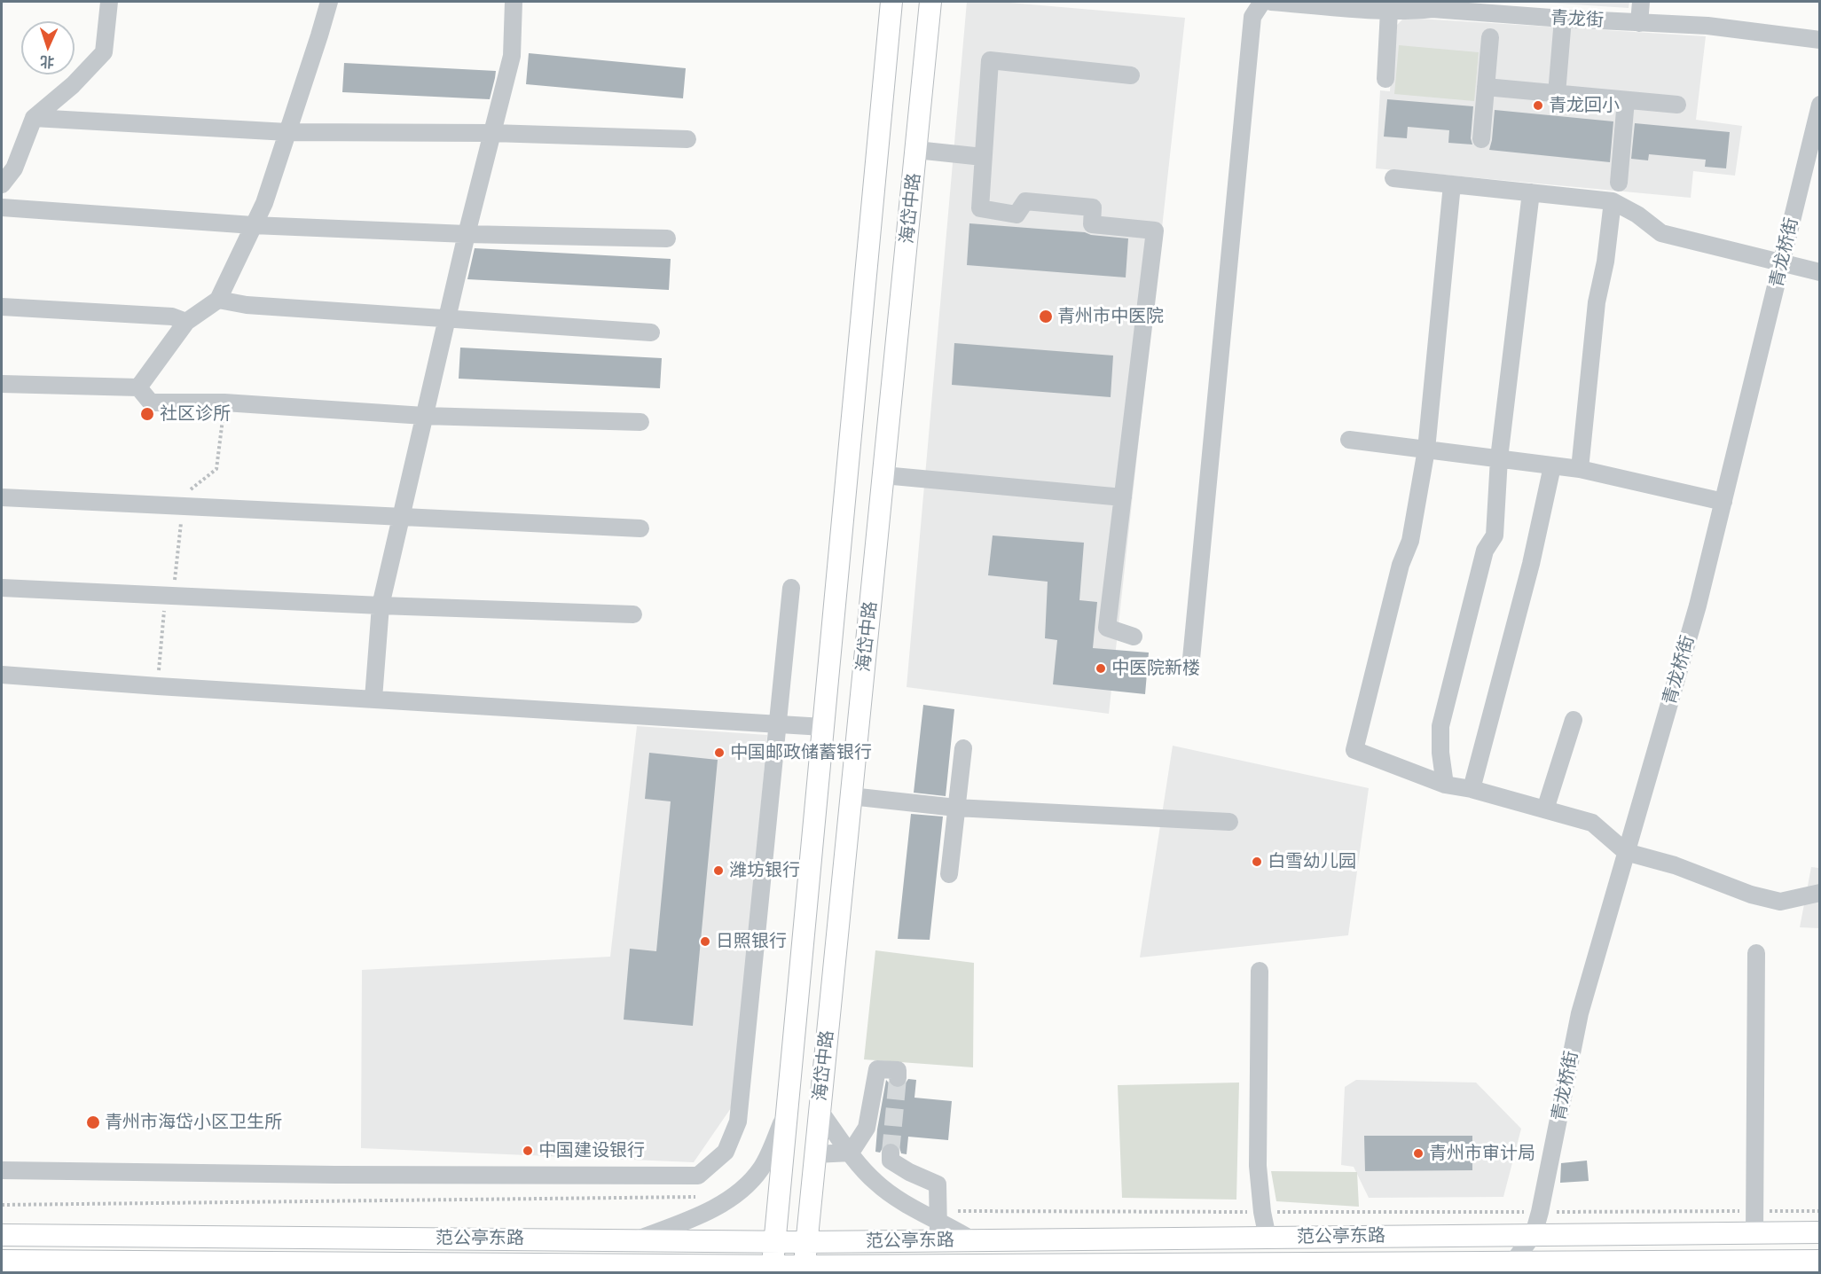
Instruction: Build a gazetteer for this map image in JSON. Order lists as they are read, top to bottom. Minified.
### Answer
{"streets":{"main road":["海岱中路","范公亭东路"],"street":["青龙街","青龙桥街"]},"crossings":[["海岱中路","范公亭东路"],["青龙桥街","范公亭东路"]],"places":["青龙回小","青州市中医院","社区诊所","中医院新楼","中国邮政储蓄银行","白雪幼儿园","潍坊银行","日照银行","青州市海岱小区卫生所","中国建设银行","青州市审计局"],"north":"bottom"}
